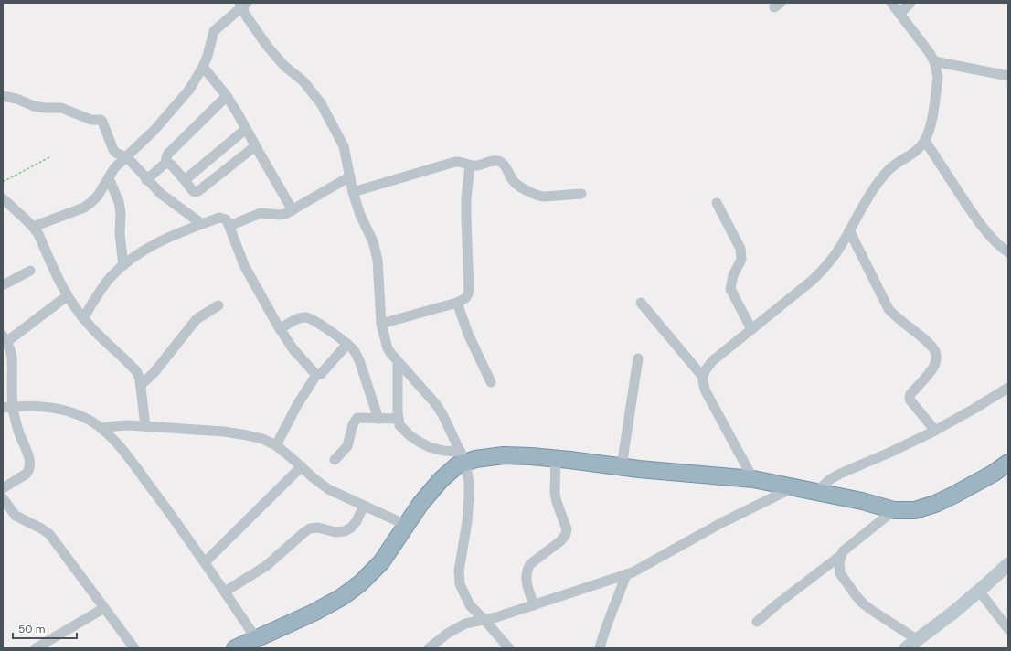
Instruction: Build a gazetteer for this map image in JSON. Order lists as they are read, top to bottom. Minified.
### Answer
{"scale_bar":"50 m"}
